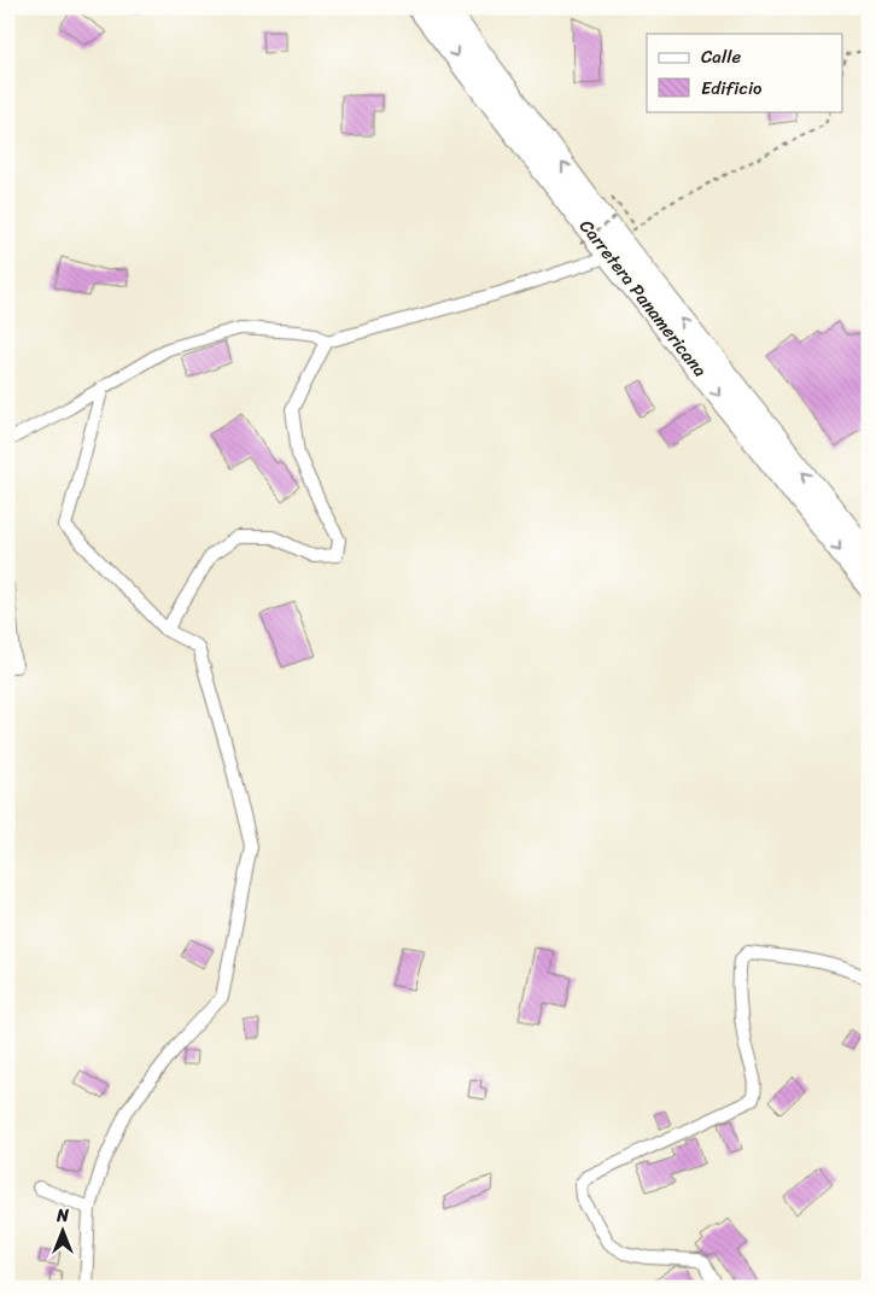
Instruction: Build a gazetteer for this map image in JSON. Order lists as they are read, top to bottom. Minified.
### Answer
{"streets":{"highway":["Carretera Panamericana"]},"legend":["Calle","Edificio"],"north":"top"}
